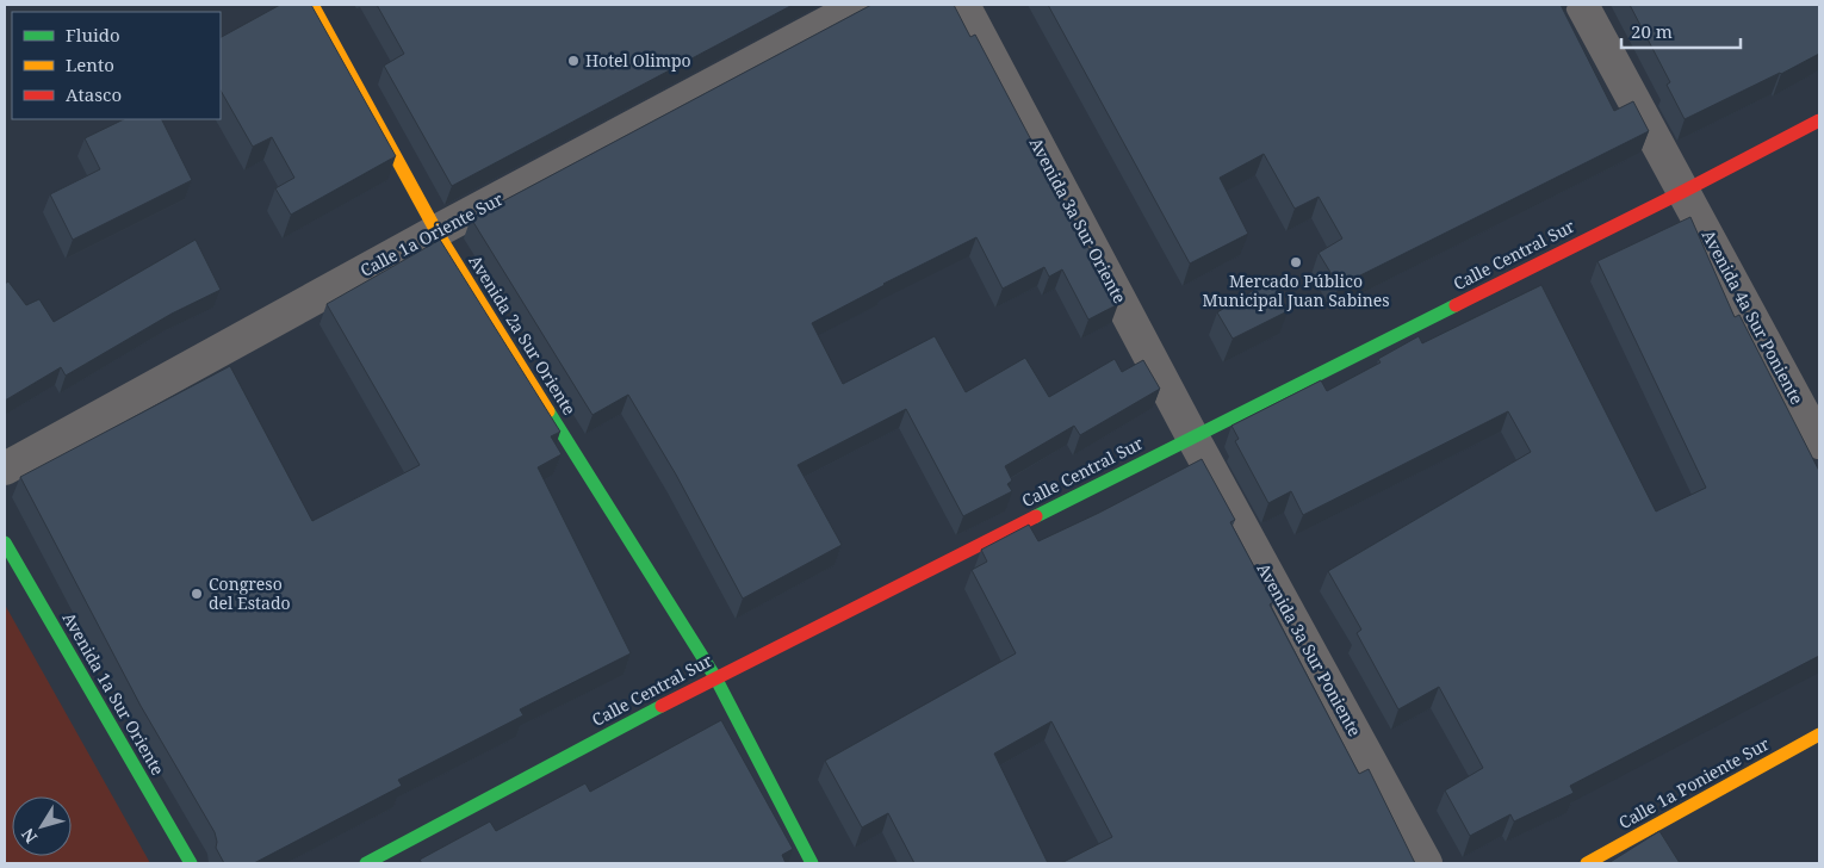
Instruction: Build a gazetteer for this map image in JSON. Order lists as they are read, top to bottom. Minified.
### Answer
{"streets":{"main road":["Calle Central Sur","Avenida 2a Sur Oriente","Avenida 1a Sur Oriente","Calle 1a Poniente Sur"],"street":["Avenida 3a Sur Oriente","Calle 1a Oriente Sur","Avenida 4a Sur Poniente","Avenida 3a Sur Poniente"]},"crossings":[["Avenida 3a Sur Oriente","Calle Central Sur"],["Avenida 3a Sur Oriente","Avenida 3a Sur Poniente"],["Calle 1a Oriente Sur","Avenida 2a Sur Oriente"],["Calle Central Sur","Avenida 4a Sur Poniente"],["Calle Central Sur","Avenida 2a Sur Oriente"],["Calle Central Sur","Avenida 3a Sur Poniente"]],"places":["Hotel Olimpo","Mercado Público Municipal Juan Sabines","Congreso del Estado"],"legend":["Fluido","Lento","Atasco"],"scale_bar":"20 m","north":"bottom left"}
